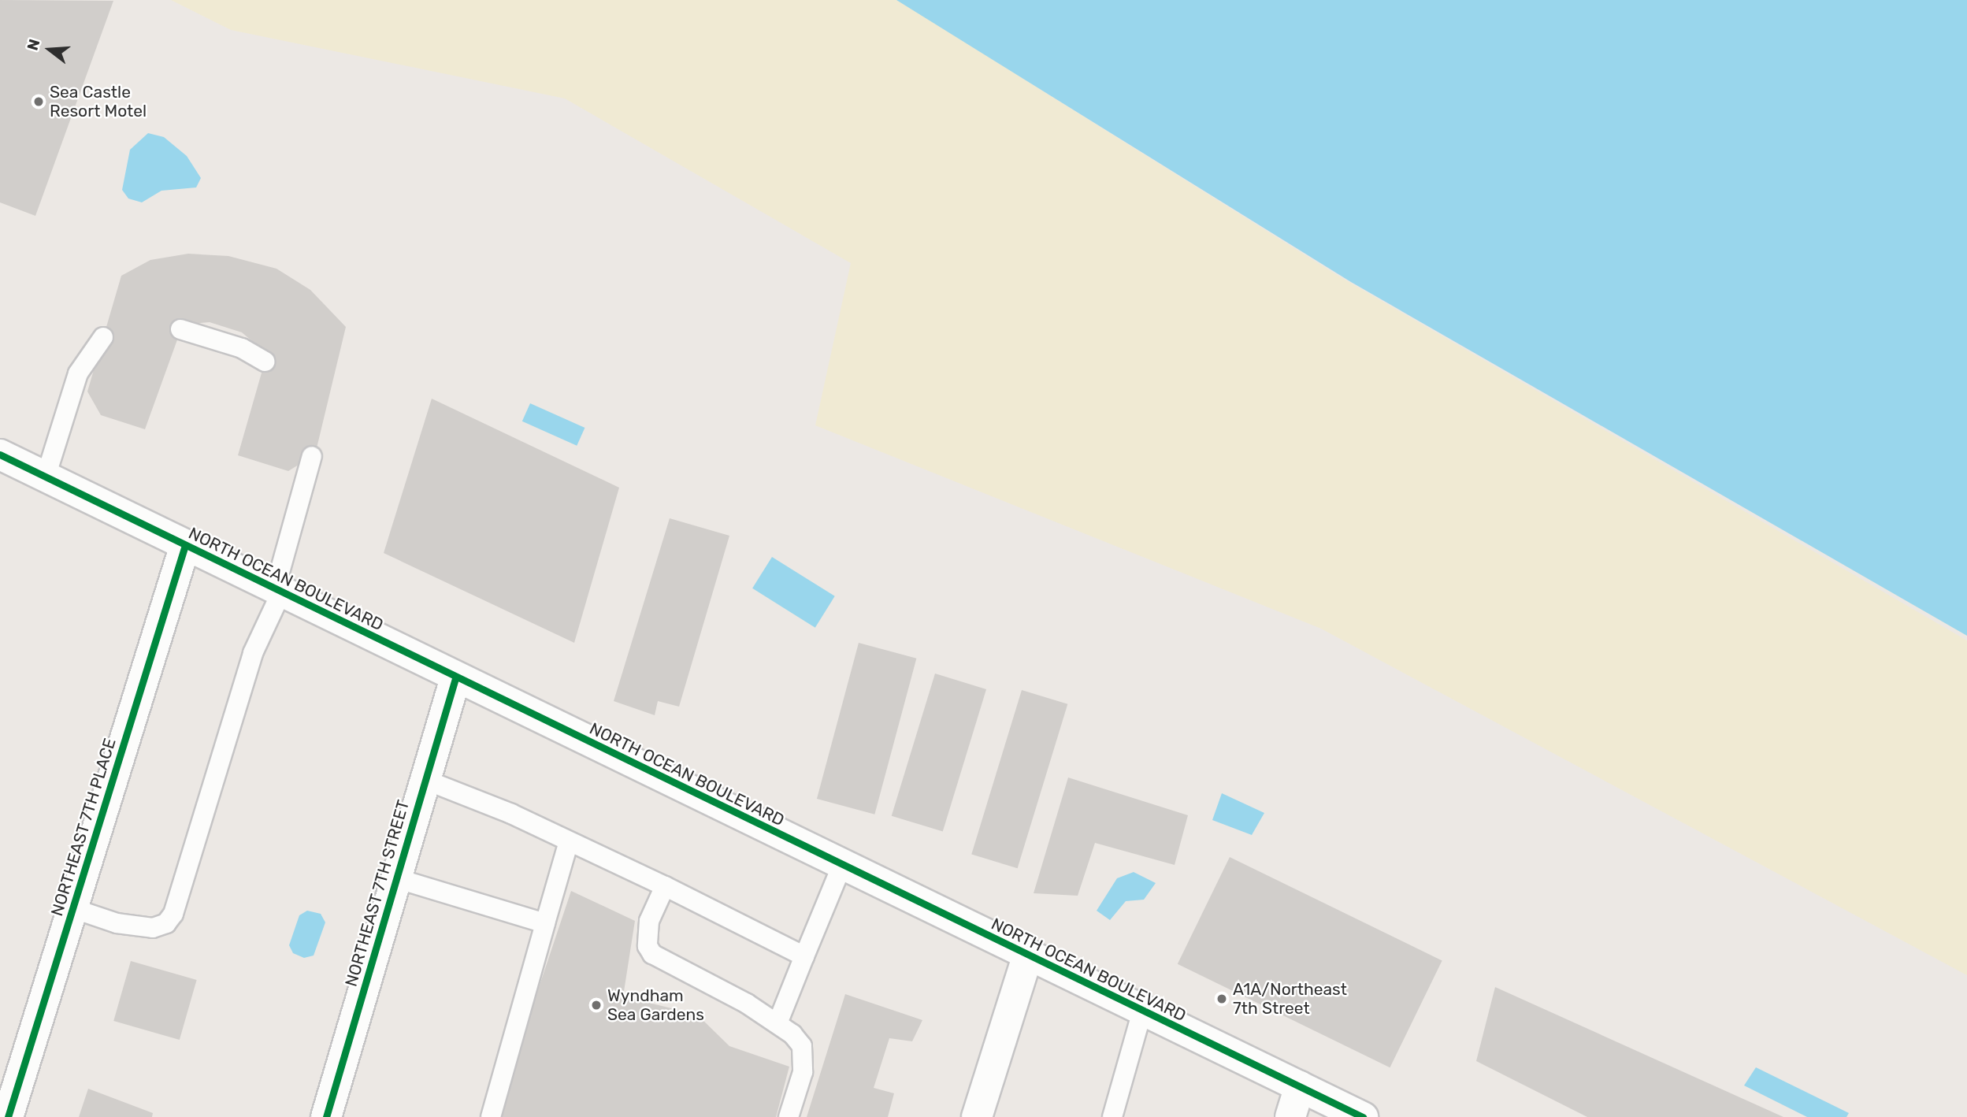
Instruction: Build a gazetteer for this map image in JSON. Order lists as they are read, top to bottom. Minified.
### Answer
{"streets":{"main road":["NORTH OCEAN BOULEVARD","NORTHEAST 7TH PLACE","NORTHEAST 7TH STREET"]},"crossings":[["NORTH OCEAN BOULEVARD","NORTHEAST 7TH PLACE"],["NORTH OCEAN BOULEVARD","NORTHEAST 7TH STREET"]],"places":["Sea Castle Resort Motel","A1A/Northeast 7th Street","Wyndham Sea Gardens"],"north":"left"}
